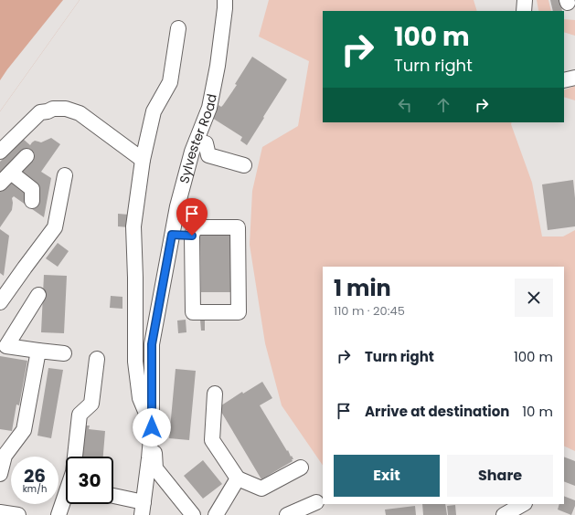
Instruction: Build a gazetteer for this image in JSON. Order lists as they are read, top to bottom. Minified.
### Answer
{"streets":{"street":["Sylvester Road"]},"page":{"turn":["100 m","Turn right"],"heading":["1 min","110 m · 20:45"],"list":[{"name":"Turn right","value":"100 m"},{"name":"Arrive at destination","value":"10 m"}],"buttons":["Exit","Share"],"speed":"26 km/h","limit":"30"}}
